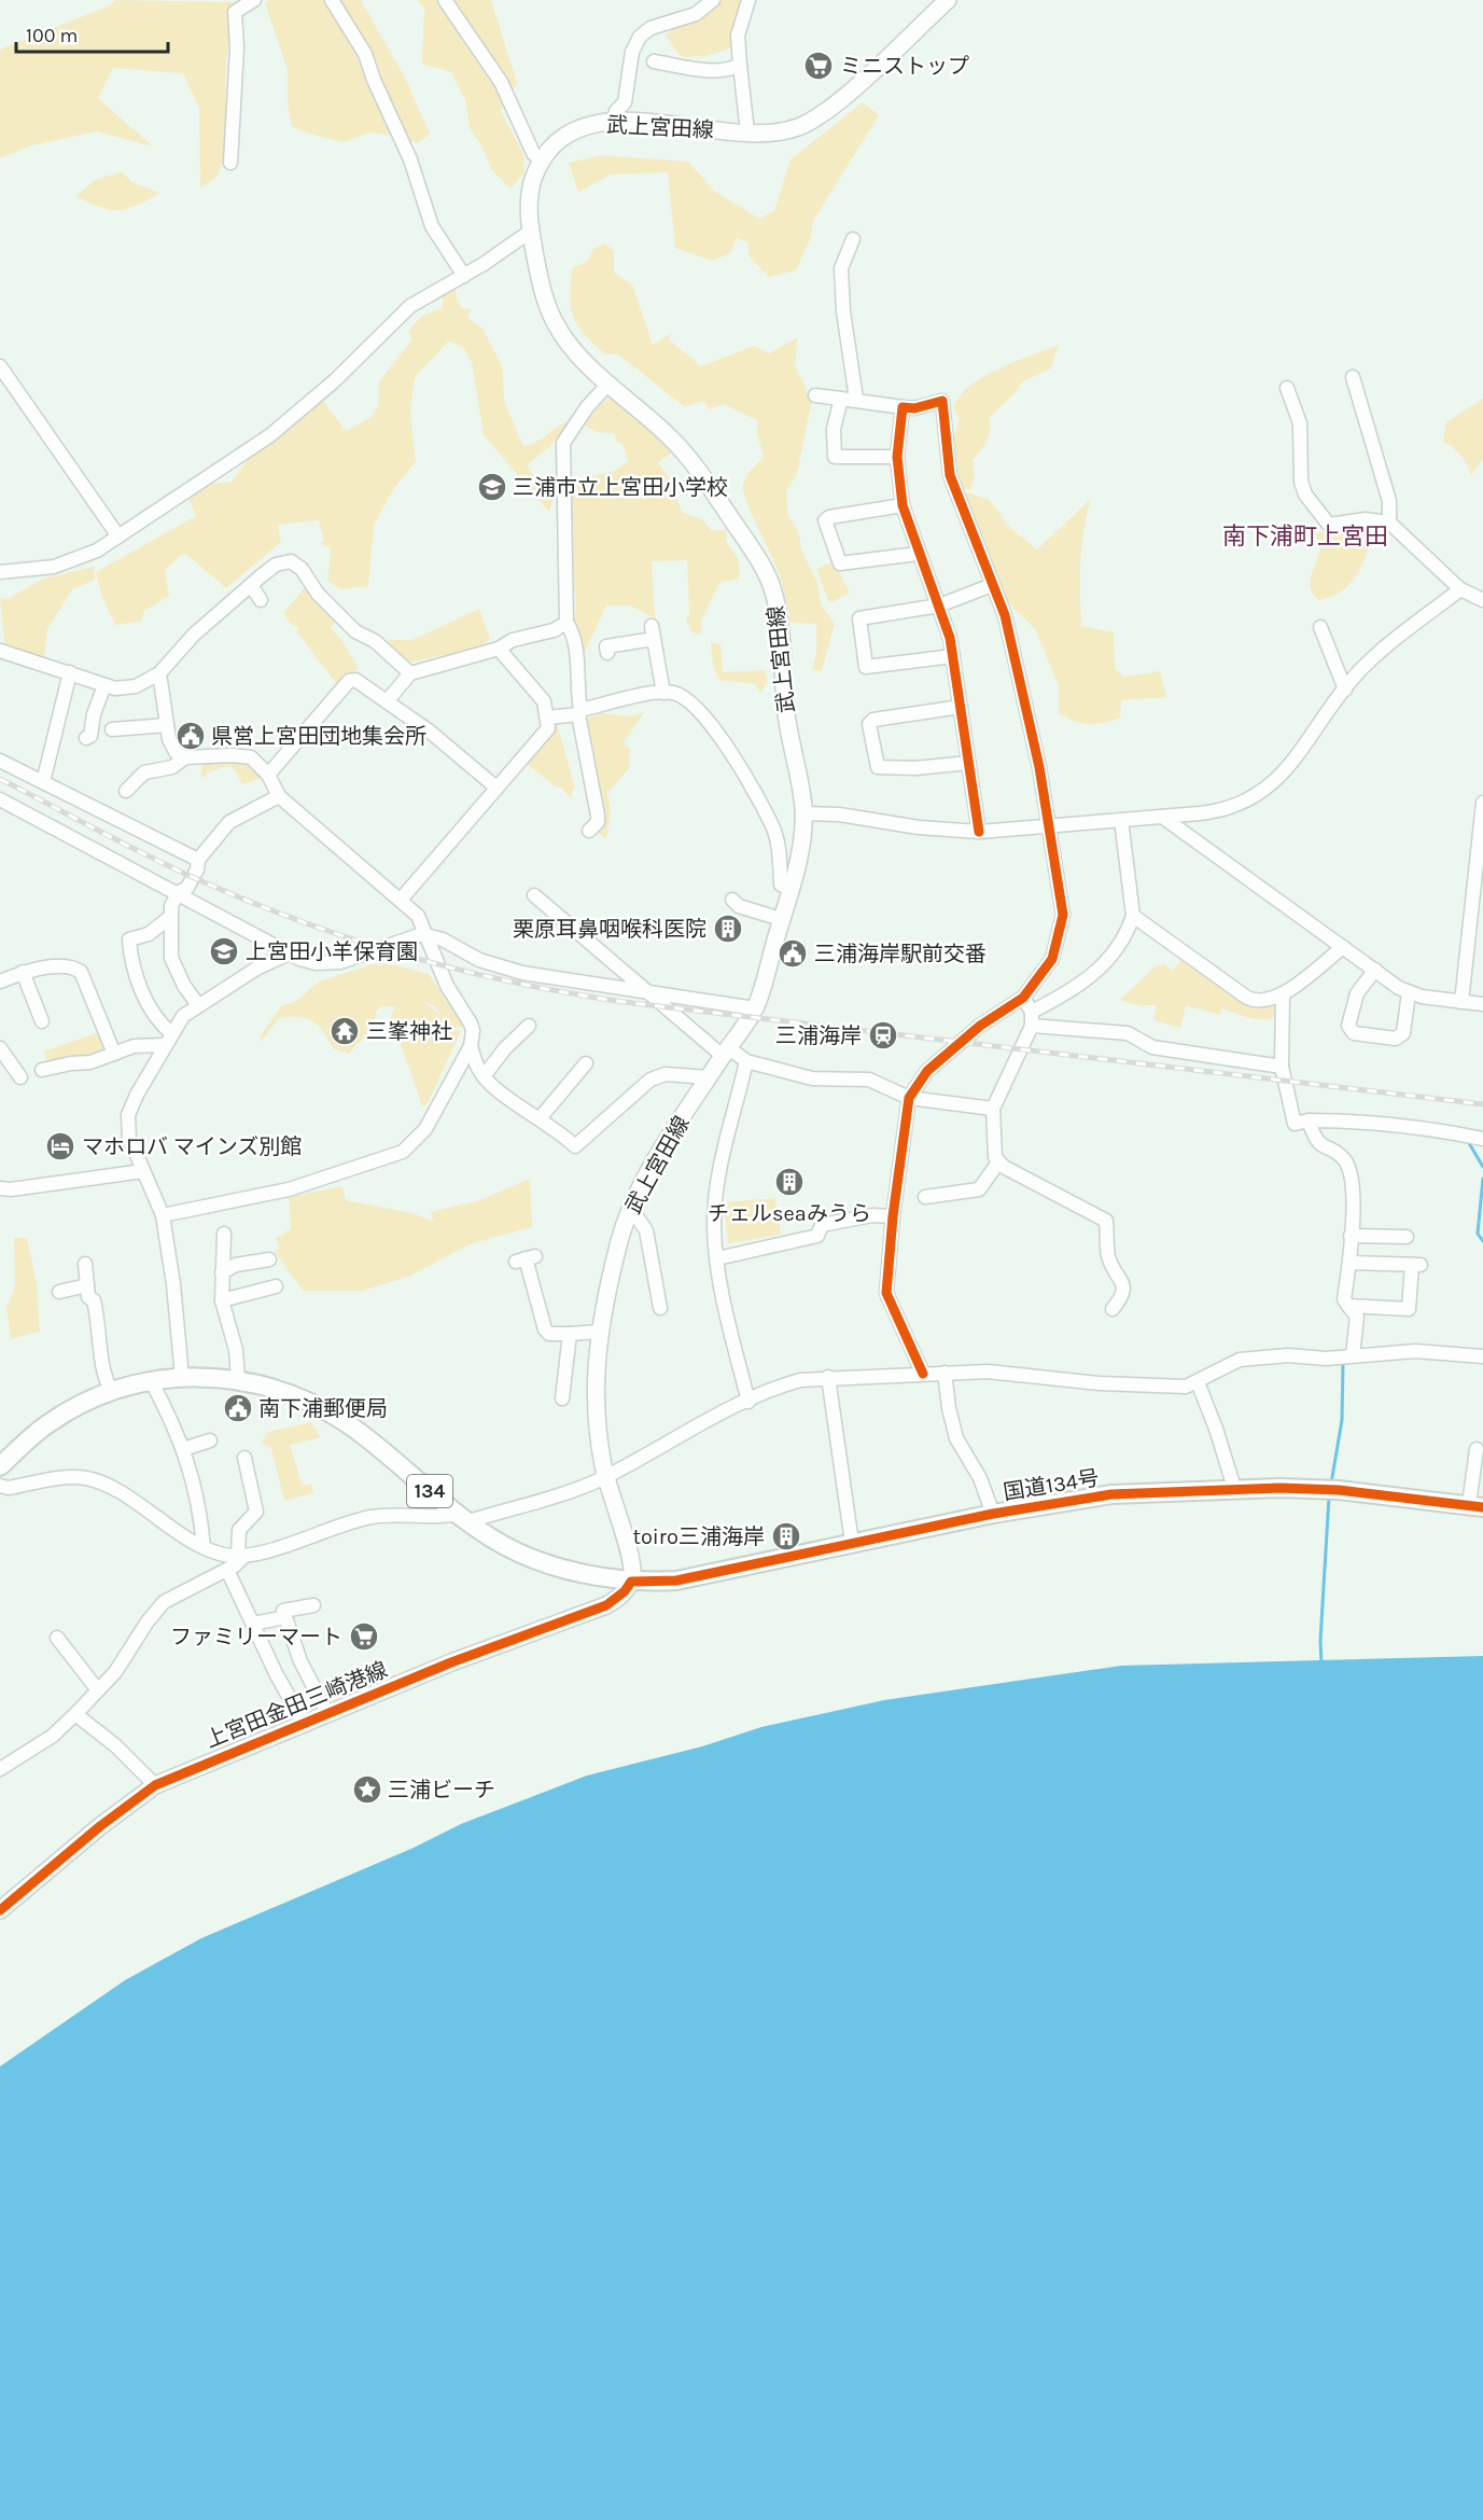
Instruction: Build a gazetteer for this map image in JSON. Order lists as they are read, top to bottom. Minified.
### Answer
{"streets":{"highway":["国道134号","134"],"main road":["武上宮田線","上宮田金田三崎港線"]},"crossings":[["武上宮田線","国道134号"],["武上宮田線","上宮田金田三崎港線"],["国道134号","上宮田金田三崎港線"]],"districts":["南下浦町上宮田"],"places":{"supermarket":["ミニストップ","ファミリーマート"],"school or university":["三浦市立上宮田小学校","上宮田小羊保育園"],"public building":["県営上宮田団地集会所","三浦海岸駅前交番","南下浦郵便局"],"building":["栗原耳鼻咽喉科医院","チェルseaみうら","toiro三浦海岸"],"temple":["三峯神社"],"station":["三浦海岸"],"hotel":["マホロバ マインズ別館"],"place":["三浦ビーチ"]},"scale_bar":"100 m"}
